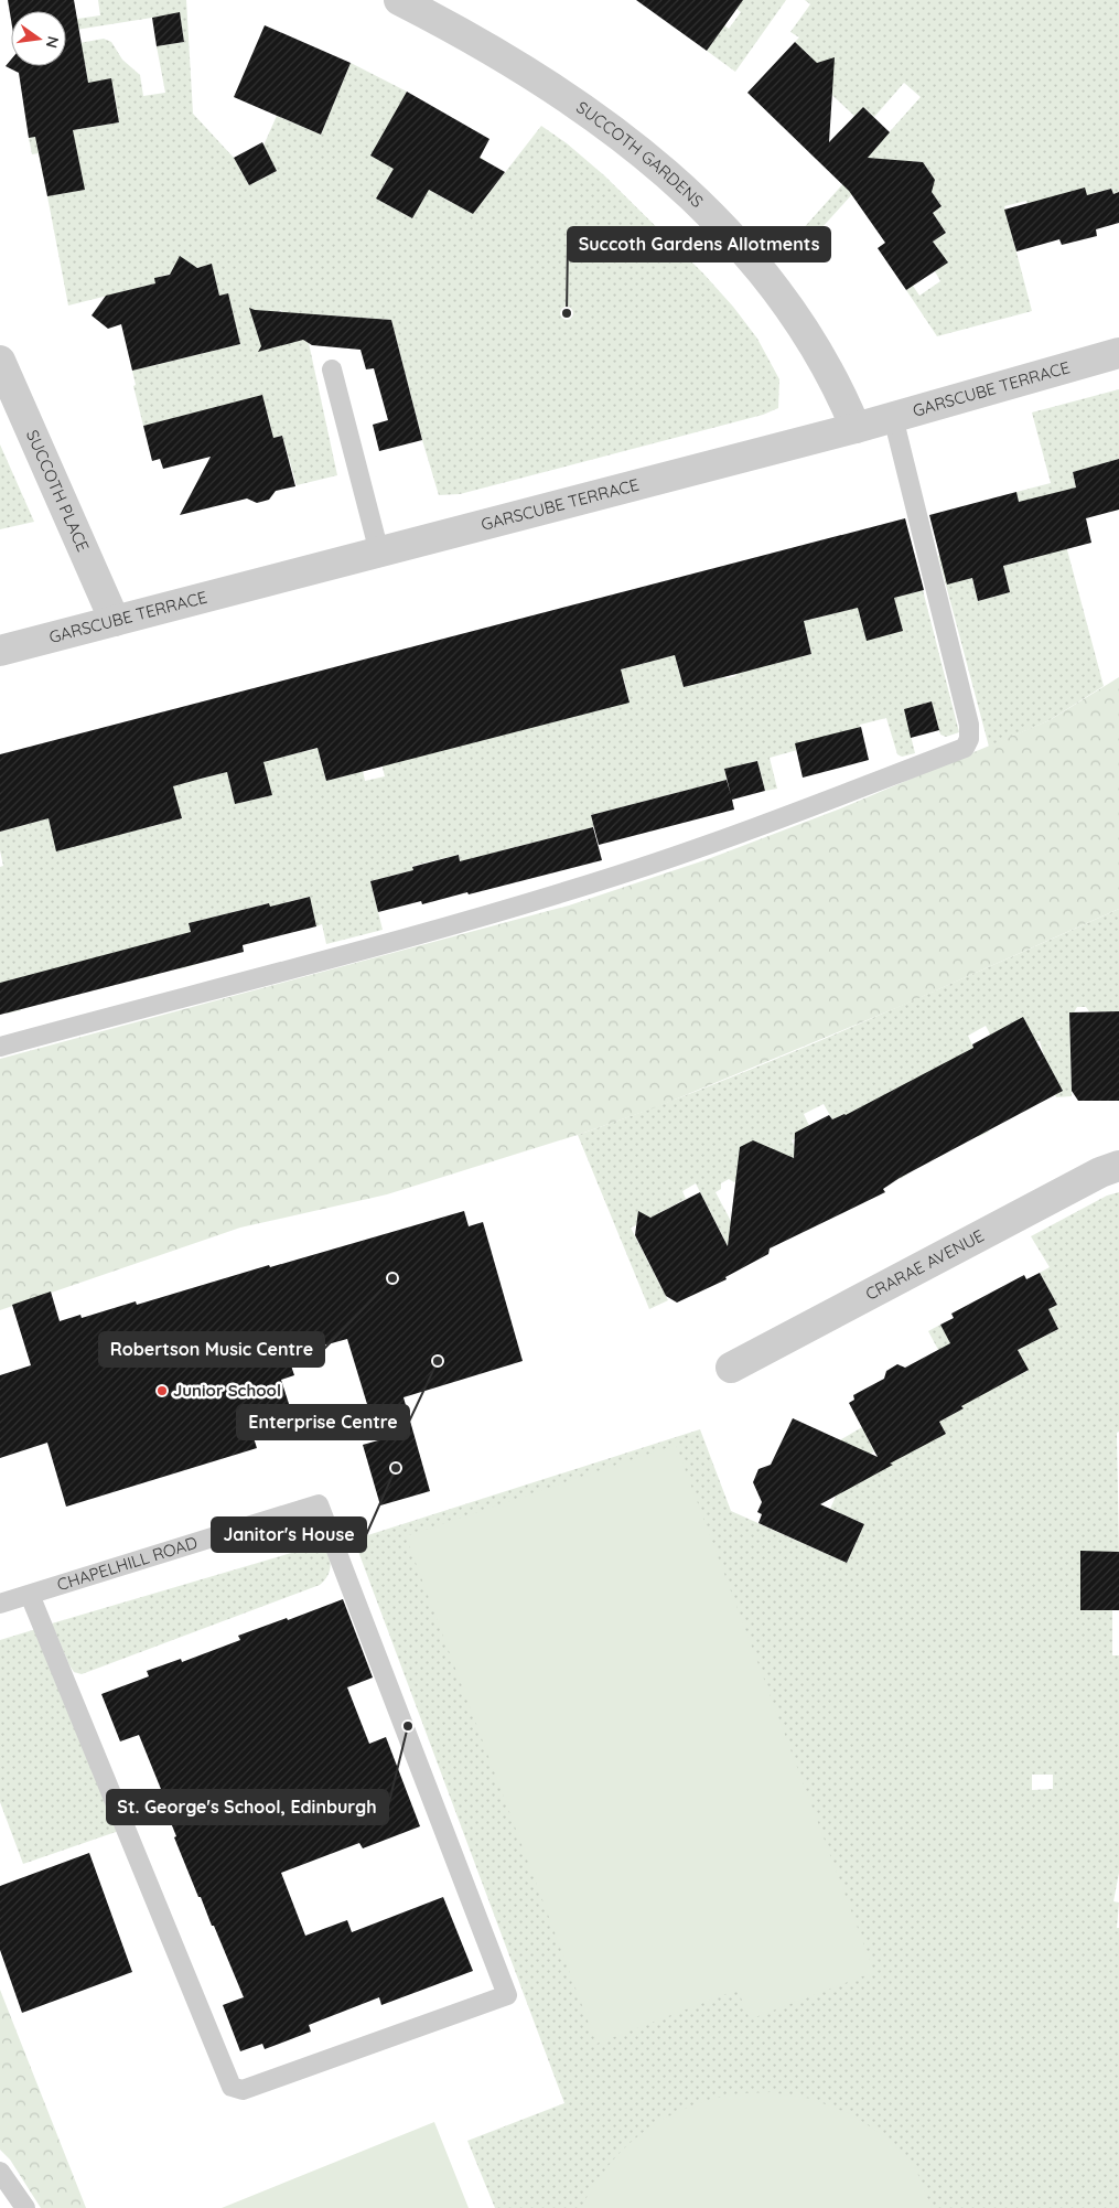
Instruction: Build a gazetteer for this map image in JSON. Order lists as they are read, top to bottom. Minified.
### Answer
{"streets":{"street":["SUCCOTH GARDENS","GARSCUBE TERRACE","SUCCOTH PLACE","CRARAE AVENUE"],"lane":["CHAPELHILL ROAD"]},"crossings":[["SUCCOTH GARDENS","GARSCUBE TERRACE"],["GARSCUBE TERRACE","SUCCOTH PLACE"]],"places":["Succoth Gardens Allotments","Robertson Music Centre","Enterprise Centre","Junior School","Janitor's House","St. George's School, Edinburgh"],"north":"right"}
